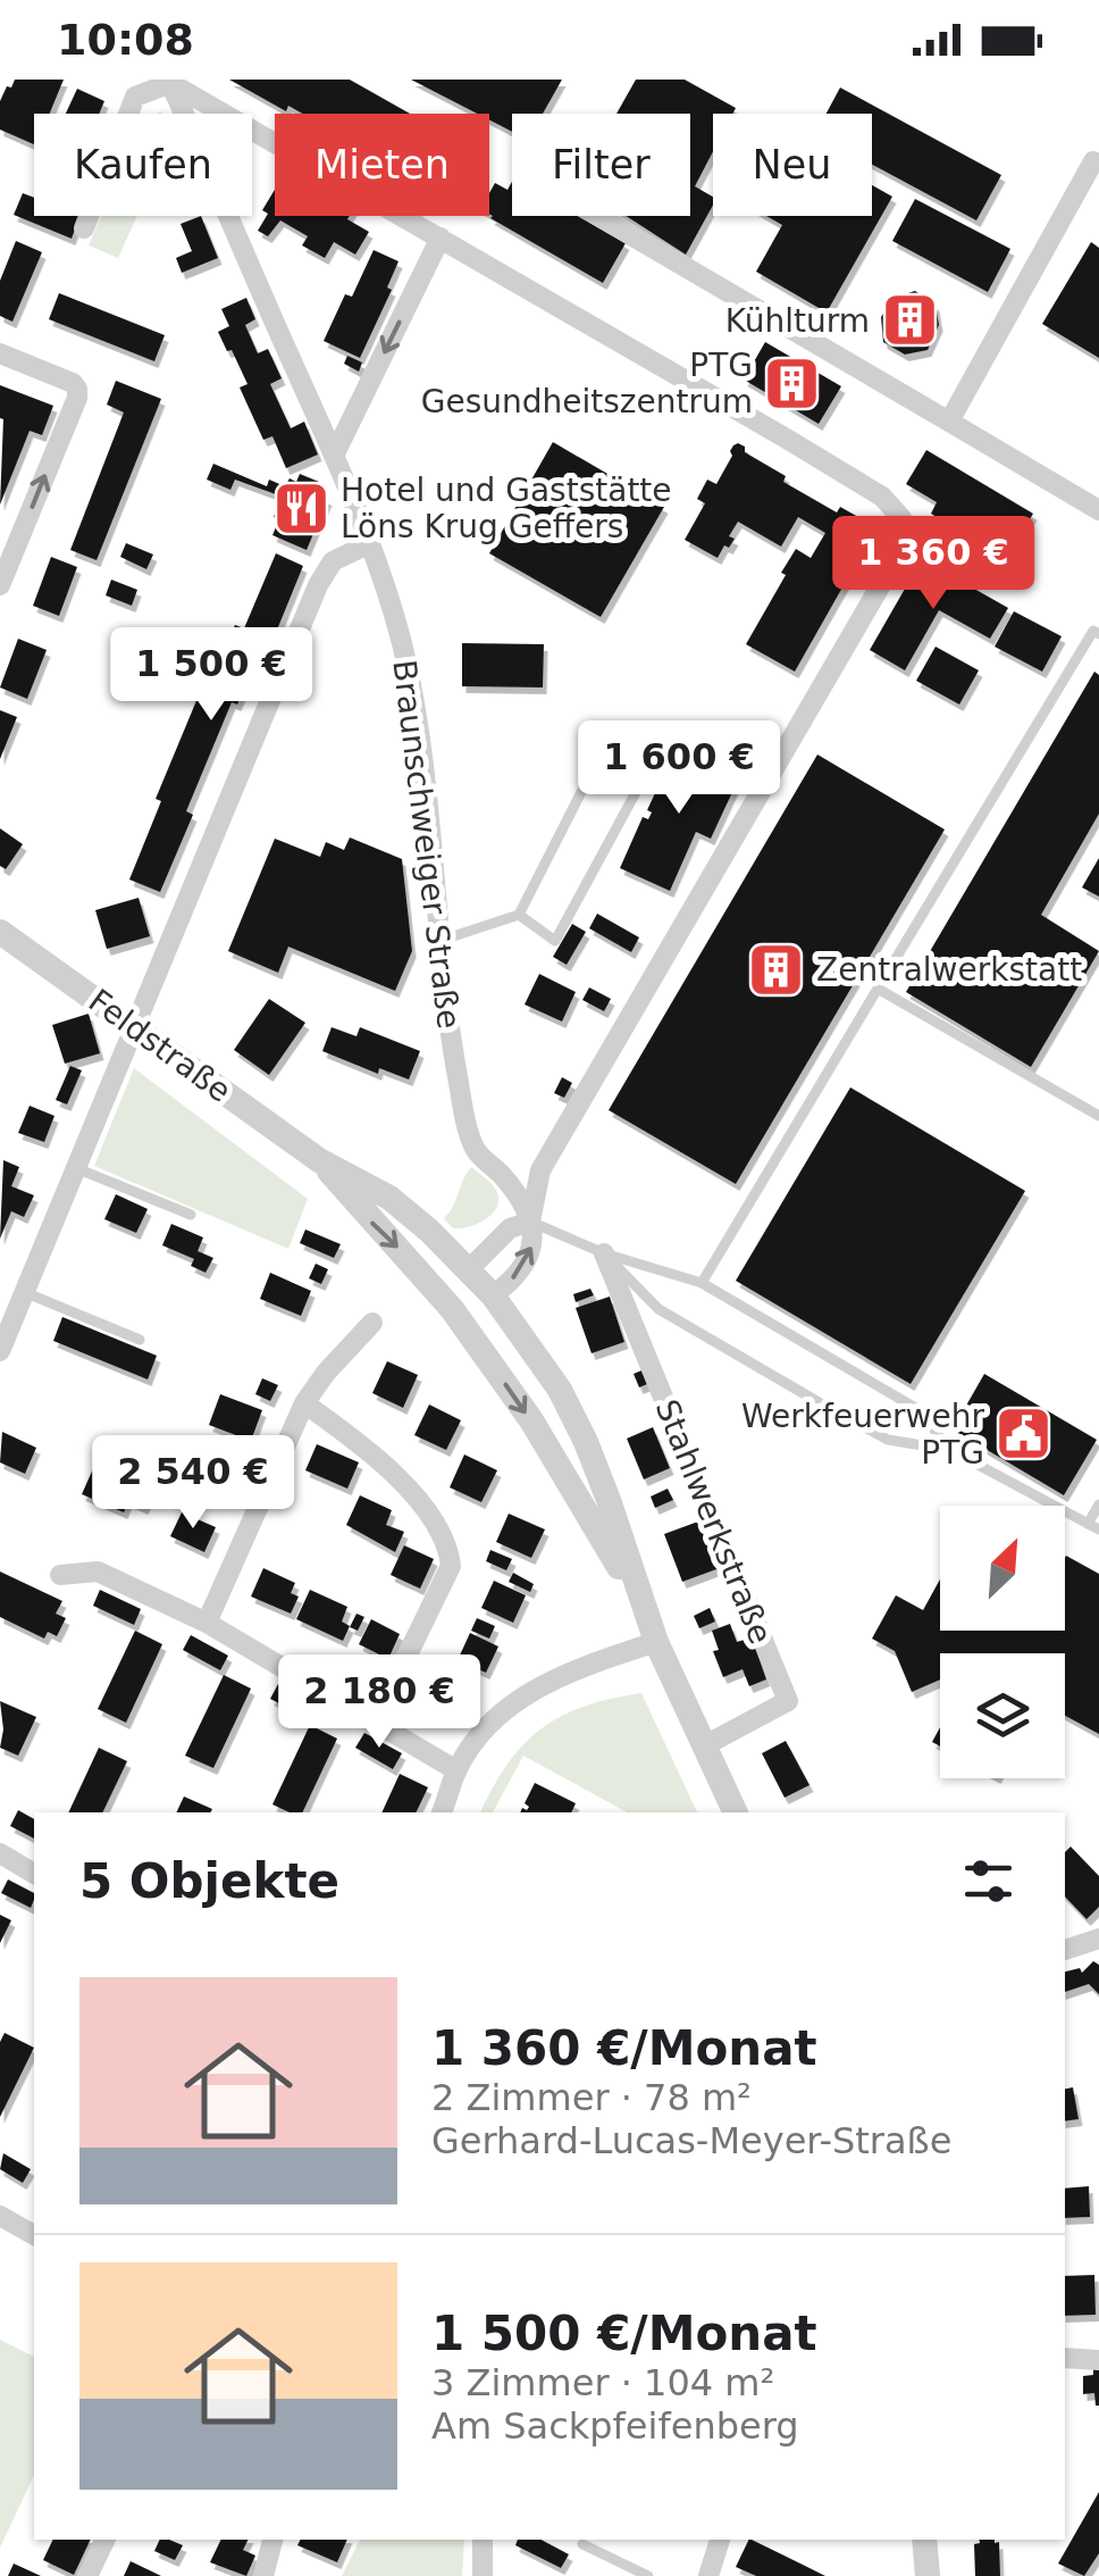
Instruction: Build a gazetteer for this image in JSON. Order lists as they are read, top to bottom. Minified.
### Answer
{"streets":{"street":["Braunschweiger Straße","Feldstraße","Stahlwerkstraße"]},"places":{"building":["Kühlturm","PTG Gesundheitszentrum","Zentralwerkstatt"],"restaurant":["Hotel und Gaststätte Löns Krug Geffers"],"public building":["Werkfeuerwehr PTG"]},"north":"top right","page":{"status":"10:08","chip":["Kaufen","Mieten","Filter","Neu"],"price":["1 360 €","1 500 €","1 600 €","2 540 €","2 180 €"],"heading":"5 Objekte","list":[{"name":"1 360 €/Monat","note":"2 Zimmer · 78 m² · Gerhard-Lucas-Meyer-Straße"},{"name":"1 500 €/Monat","note":"3 Zimmer · 104 m² · Am Sackpfeifenberg"}]}}
